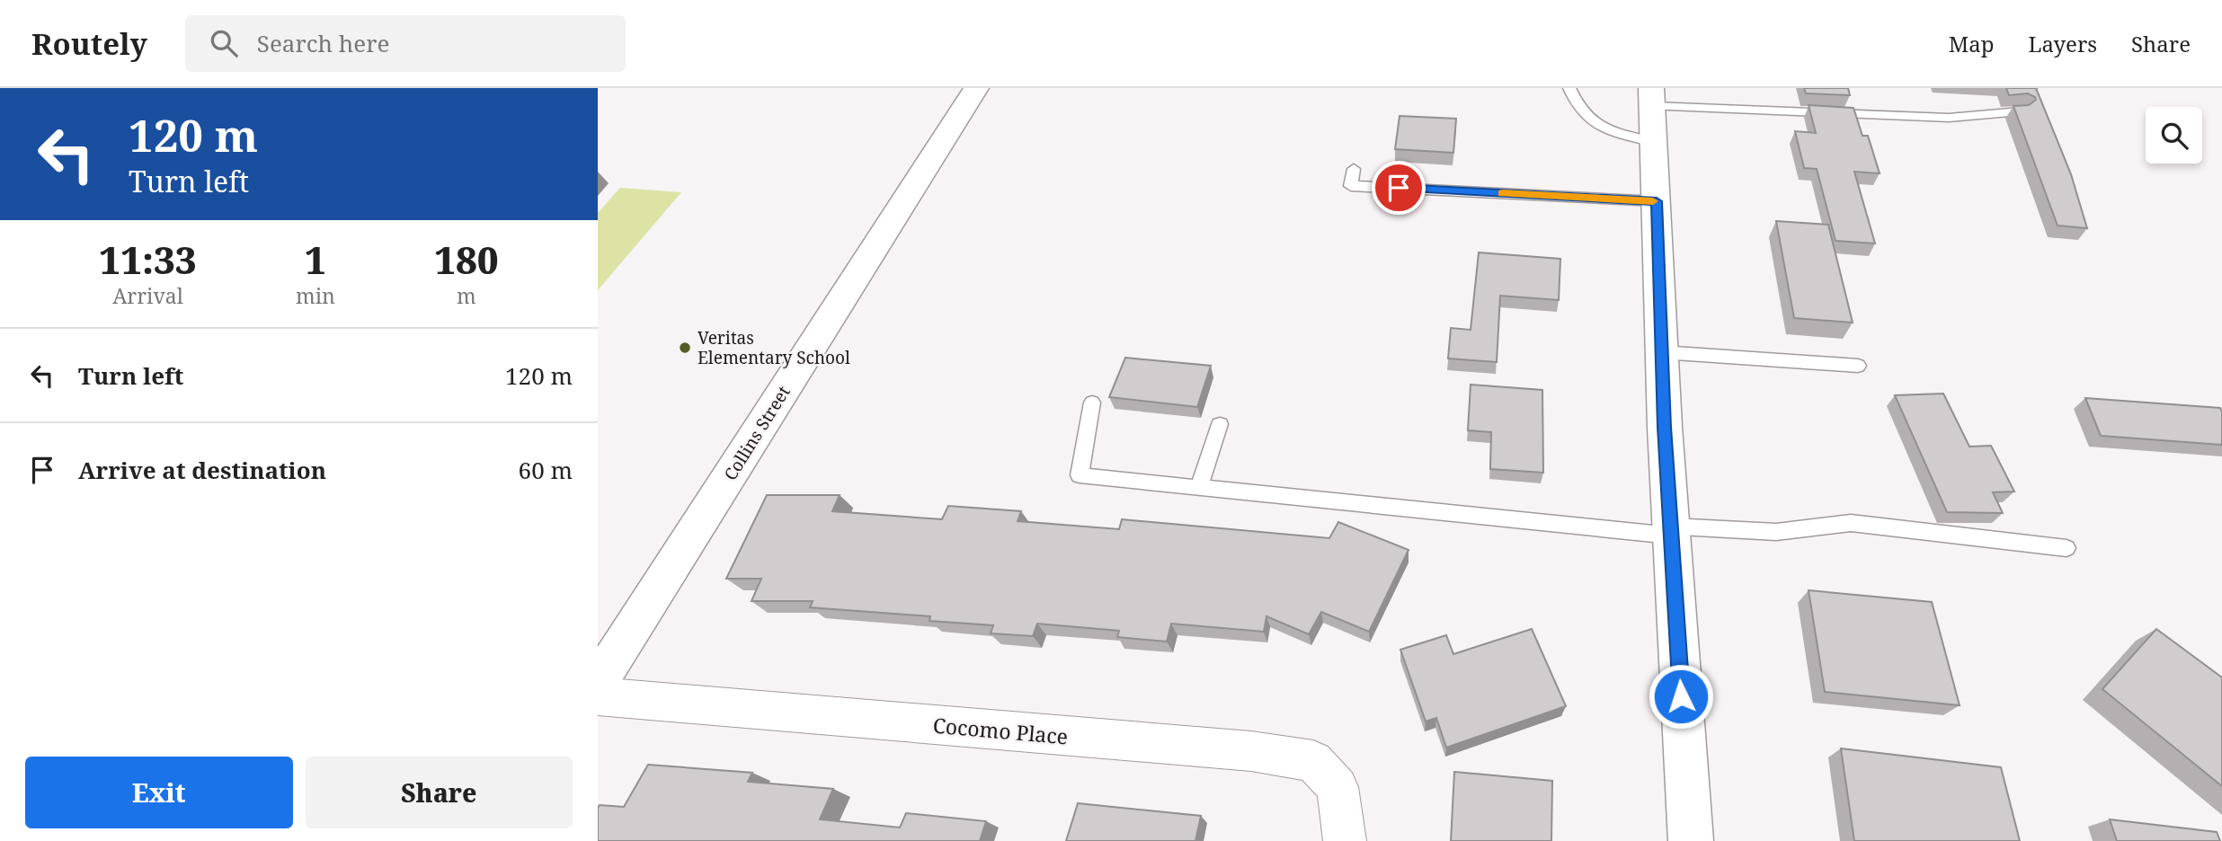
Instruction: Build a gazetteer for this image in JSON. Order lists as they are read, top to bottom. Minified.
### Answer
{"streets":{"street":["Collins Street","Cocomo Place"]},"places":["Veritas Elementary School"],"page":{"header":"Routely","search":"Search here","nav":["Map","Layers","Share"],"turn":["120 m","Turn left"],"eta":["11:33","Arrival","1","min","180","m"],"list":[{"name":"Turn left","value":"120 m"},{"name":"Arrive at destination","value":"60 m"}],"buttons":["Exit","Share"]}}
